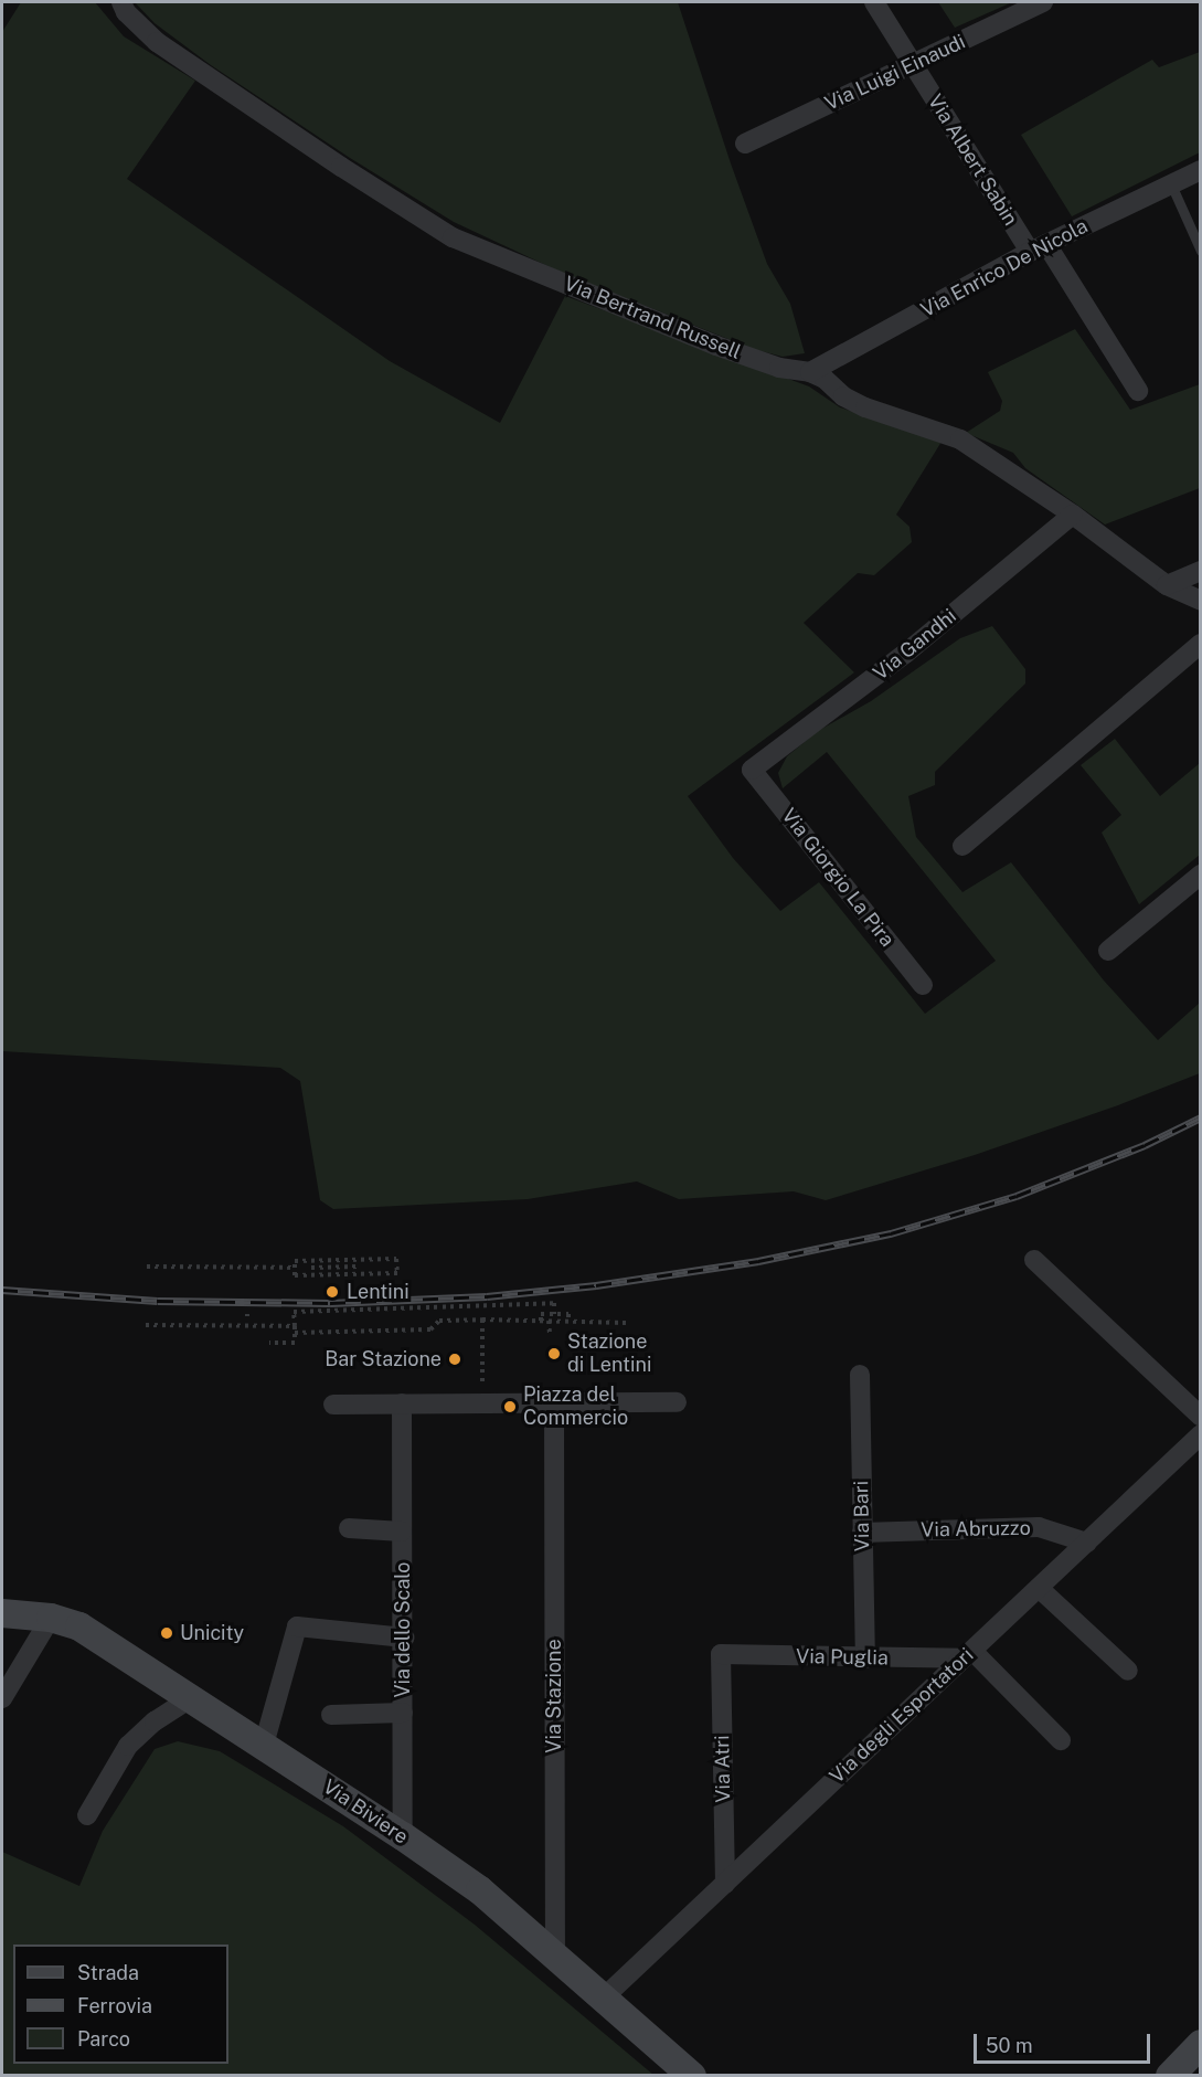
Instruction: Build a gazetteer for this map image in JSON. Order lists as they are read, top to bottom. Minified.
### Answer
{"streets":{"main road":["Via Biviere"],"street":["Via Luigi Einaudi","Via Albert Sabin","Via Enrico De Nicola","Via Bertrand Russell","Via Gandhi","Via Giorgio La Pira","Via Bari","Via Abruzzo","Via dello Scalo","Via Puglia","Via Stazione","Via degli Esportatori","Via Atri"]},"crossings":[["Via Luigi Einaudi","Via Albert Sabin"],["Via Albert Sabin","Via Enrico De Nicola"],["Via Enrico De Nicola","Via Bertrand Russell"],["Via Bertrand Russell","Via Gandhi"],["Via Gandhi","Via Giorgio La Pira"],["Via Bari","Via Abruzzo"],["Via Bari","Via Puglia"],["Via Abruzzo","Via degli Esportatori"],["Via dello Scalo","Via Biviere"],["Via Puglia","Via degli Esportatori"],["Via Puglia","Via Atri"],["Via Stazione","Via Biviere"],["Via degli Esportatori","Via Atri"],["Via degli Esportatori","Via Biviere"]],"places":["Lentini","Stazione di Lentini","Bar Stazione","Piazza del Commercio","Unicity"],"legend":["Strada","Ferrovia","Parco"],"scale_bar":"50 m"}
